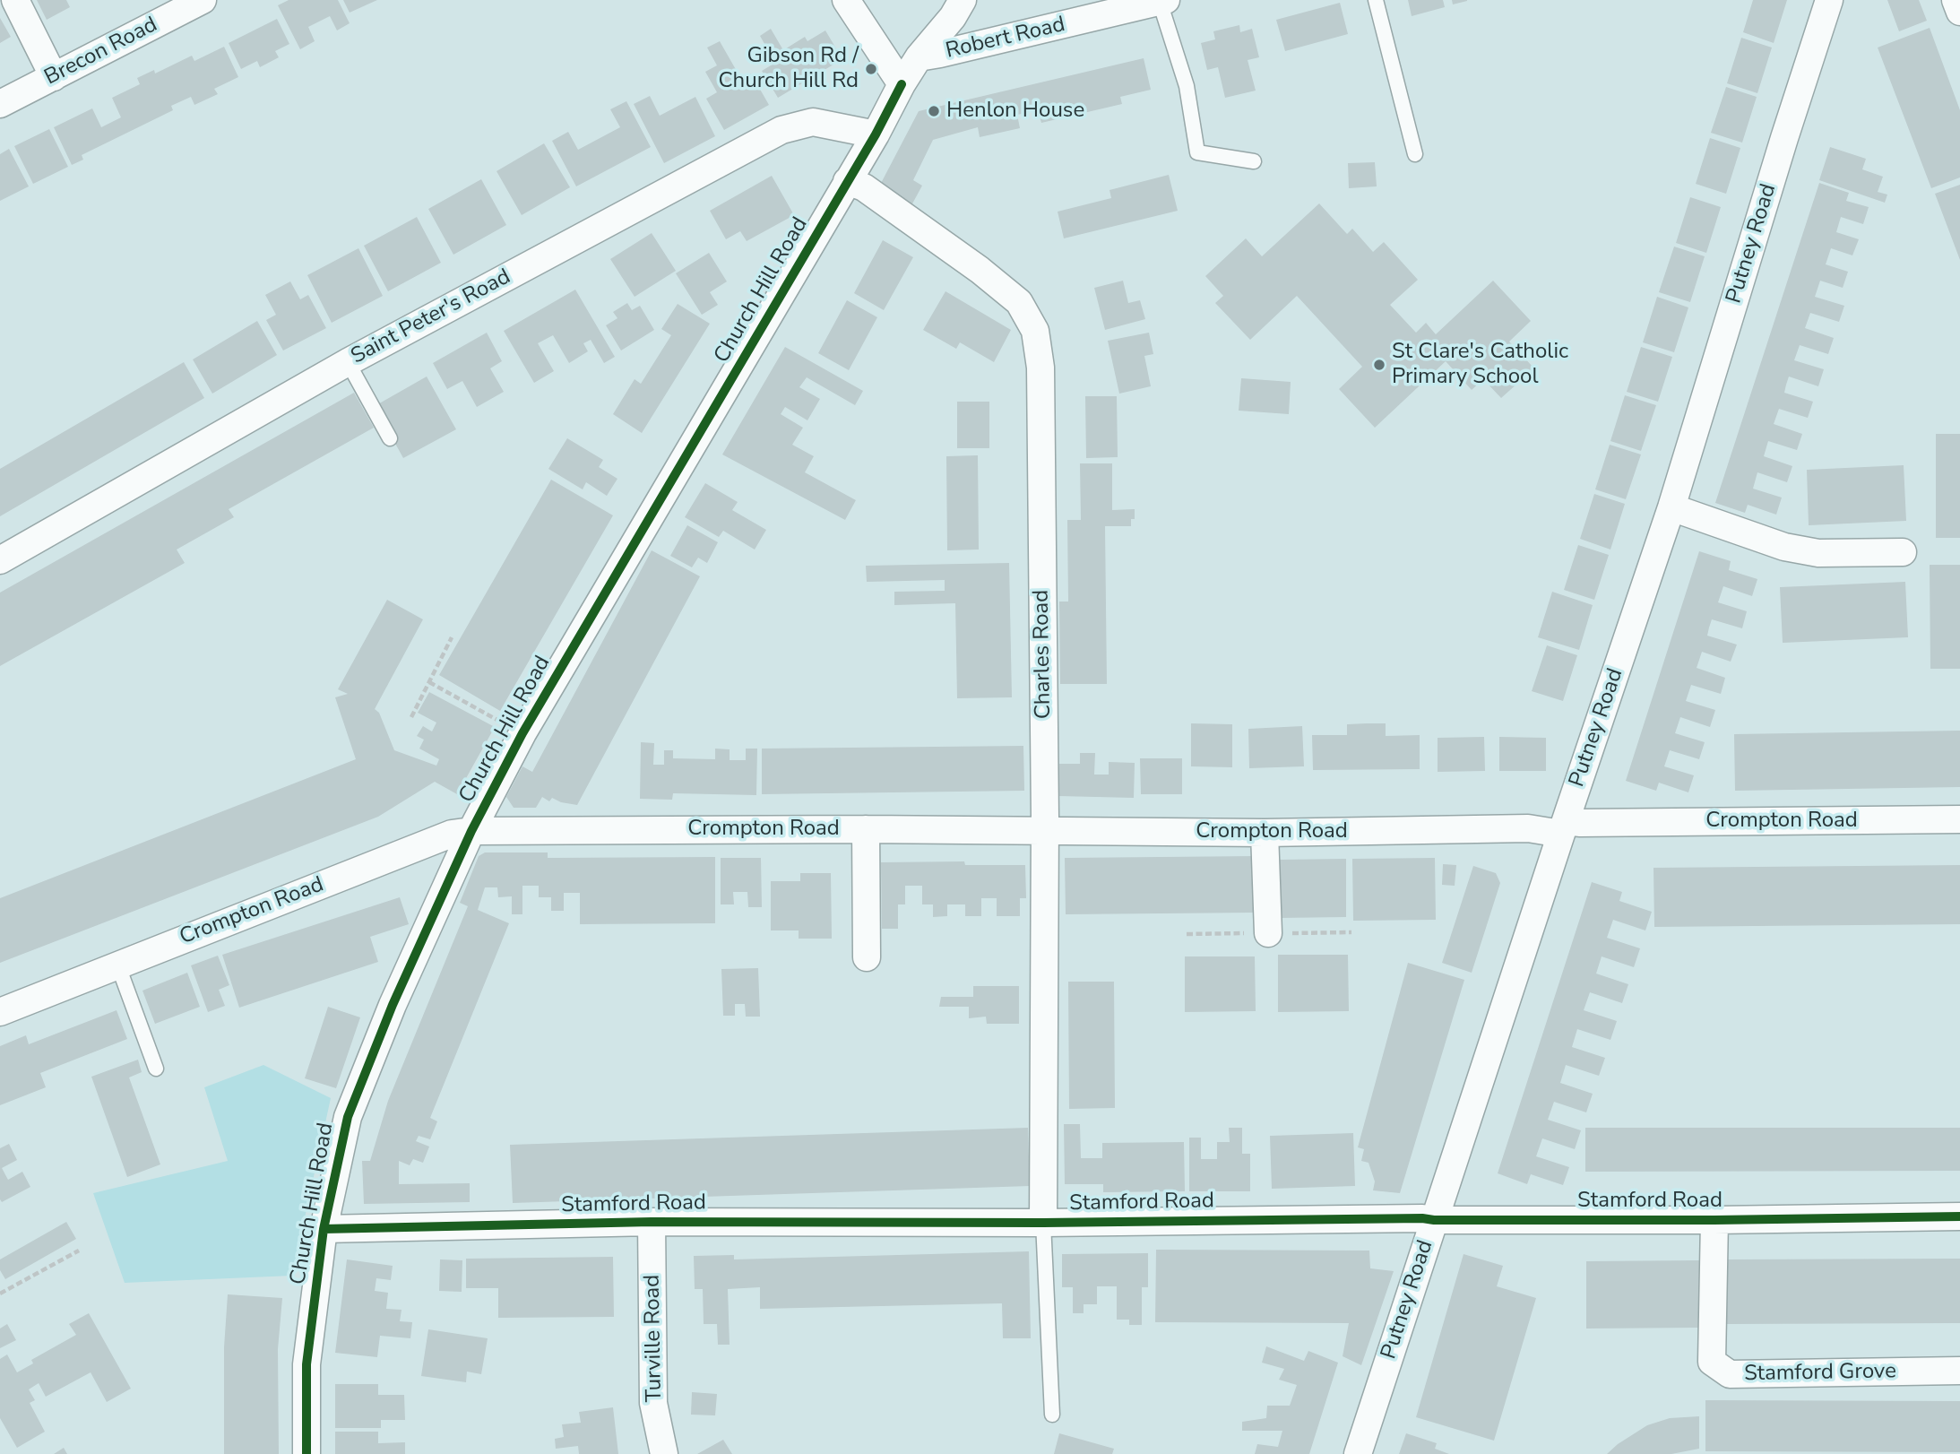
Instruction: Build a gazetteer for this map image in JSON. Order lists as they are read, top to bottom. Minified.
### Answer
{"streets":{"street":["Robert Road","Brecon Road","Putney Road","Church Hill Road","Saint Peter's Road","Charles Road","Crompton Road","Stamford Road","Turville Road","Stamford Grove"]},"crossings":[["Robert Road","Church Hill Road"],["Putney Road","Crompton Road"],["Putney Road","Stamford Road"],["Church Hill Road","Saint Peter's Road"],["Church Hill Road","Charles Road"],["Church Hill Road","Crompton Road"],["Church Hill Road","Stamford Road"],["Charles Road","Crompton Road"],["Charles Road","Stamford Road"],["Stamford Road","Turville Road"],["Stamford Road","Stamford Grove"]],"places":["Gibson Rd / Church Hill Rd","Henlon House","St Clare's Catholic Primary School"]}
